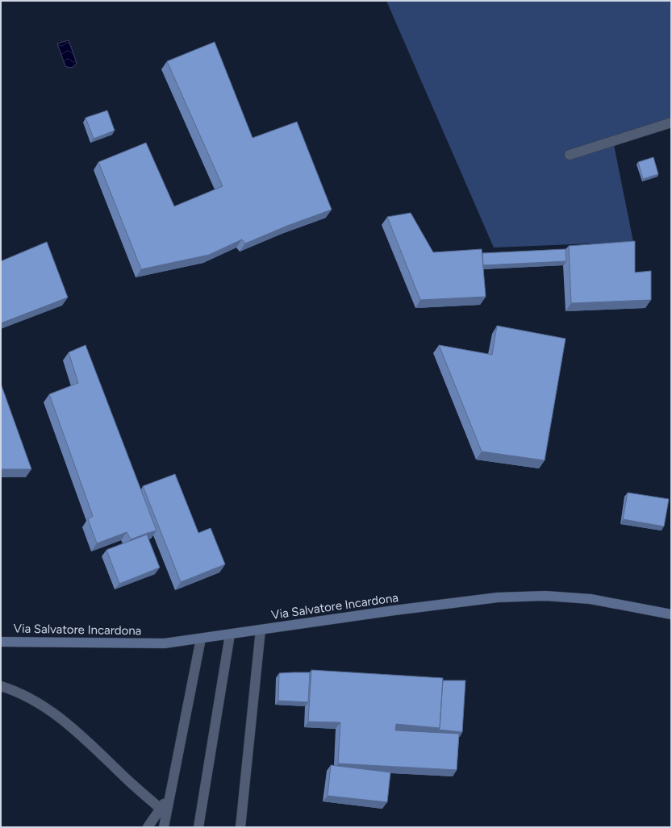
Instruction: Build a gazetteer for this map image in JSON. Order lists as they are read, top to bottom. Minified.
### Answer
{"streets":{"street":["Via Salvatore Incardona"]}}
